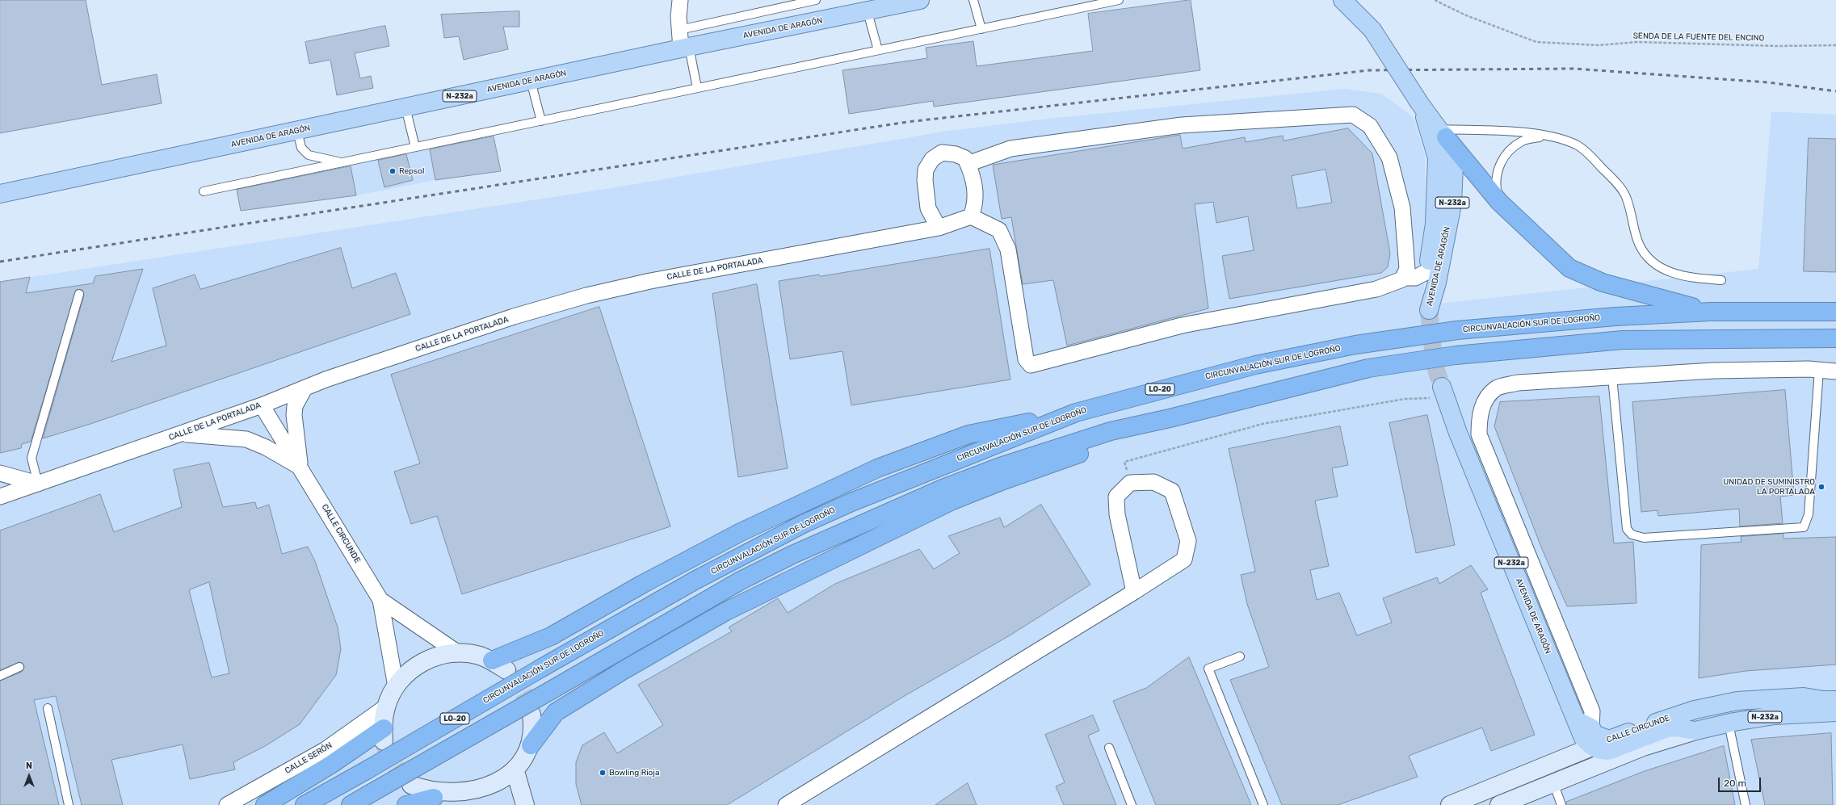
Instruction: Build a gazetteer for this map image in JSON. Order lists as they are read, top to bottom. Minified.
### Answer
{"streets":{"highway":["CIRCUNVALACIÓN SUR DE LOGROÑO","LO-20"],"main road":["AVENIDA DE ARAGÓN","N-232a","CALLE CIRCUNDE"],"street":["CALLE DE LA PORTALADA","CALLE SERÓN"],"path":["SENDA DE LA FUENTE DEL ENCINO"]},"crossings":[["AVENIDA DE ARAGÓN","N-232a"],["AVENIDA DE ARAGÓN","CALLE CIRCUNDE"],["N-232a","CALLE CIRCUNDE"],["CALLE DE LA PORTALADA","CALLE CIRCUNDE"]],"places":["Repsol","UNIDAD DE SUMINISTRO LA PORTALADA","Bowling Rioja"],"scale_bar":"20 m","north":"top"}
